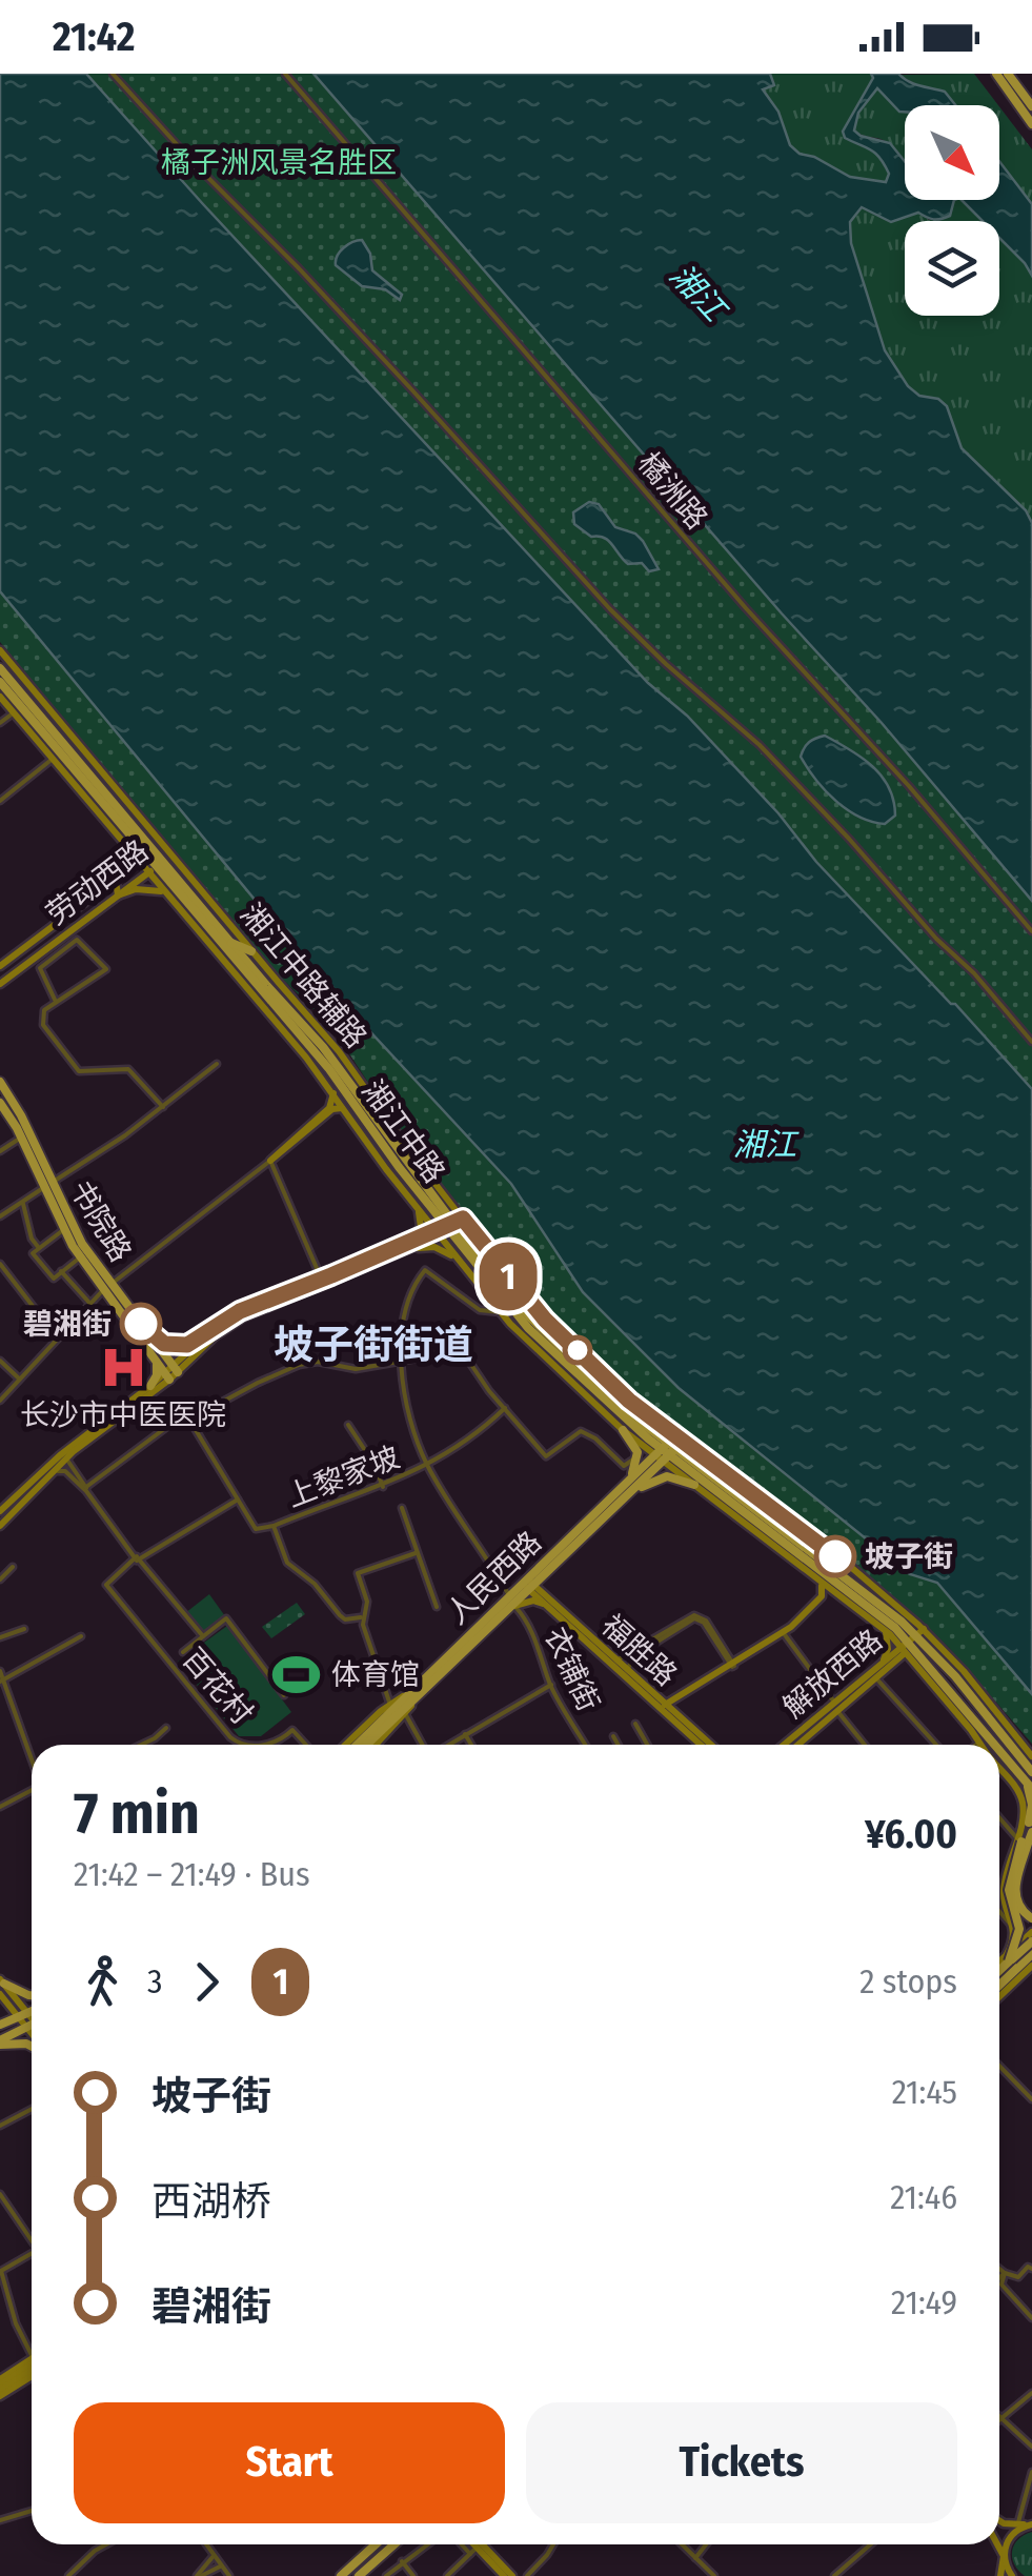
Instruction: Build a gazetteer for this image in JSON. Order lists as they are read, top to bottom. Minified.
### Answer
{"streets":{"main road":["湘江中路","书院路","人民西路"],"street":["橘洲路","劳动西路","湘江中路辅路","上黎家坡","福胜路","衣铺街","解放西路","百花村"]},"crossings":[["劳动西路","湘江中路辅路"],["劳动西路","湘江中路"],["湘江中路辅路","湘江中路"],["湘江中路辅路","人民西路"],["湘江中路辅路","解放西路"],["湘江中路","人民西路"],["湘江中路","解放西路"],["人民西路","福胜路"],["人民西路","衣铺街"]],"districts":["坡子街街道"],"water":["湘江"],"parks":["橘子洲风景名胜区"],"places":{"other":["碧湘街","坡子街"],"hospital":["长沙市中医医院"],"sports":["体育馆"]},"lines":["bus line 1"],"north":"bottom right","page":{"status":"21:42","on_map":"1","heading":["7 min","21:42 – 21:49 · Bus","¥6.00"],"legs":["3","1","2 stops"],"list":[{"name":"坡子街","value":"21:45"},{"name":"西湖桥","value":"21:46"},{"name":"碧湘街","value":"21:49"}],"buttons":["Start","Tickets"]}}
